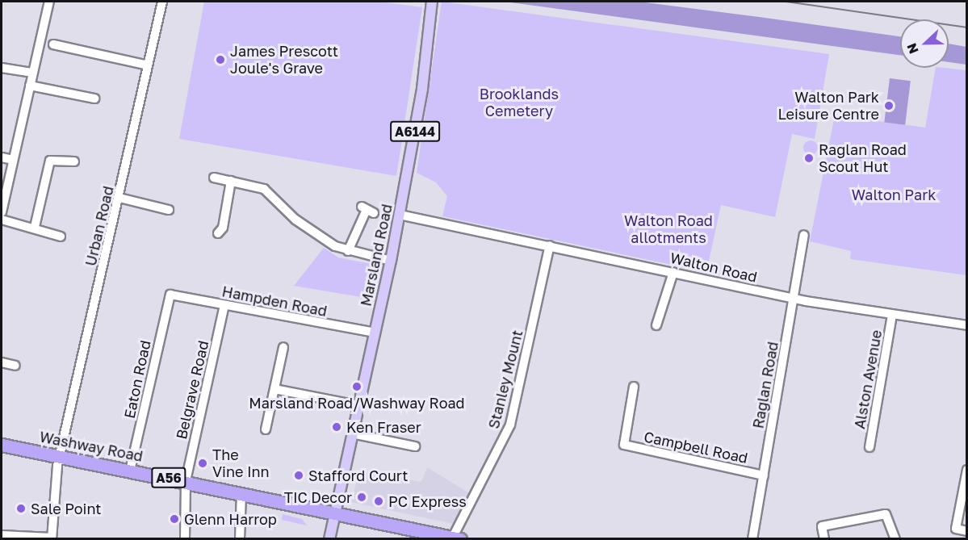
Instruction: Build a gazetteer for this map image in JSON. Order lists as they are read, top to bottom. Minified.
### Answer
{"streets":{"highway":["Washway Road","A56"],"main road":["A6144","Marsland Road"],"street":["Urban Road","Walton Road","Hampden Road","Eaton Road","Stanley Mount","Alston Avenue","Raglan Road","Belgrave Road","Campbell Road"]},"crossings":[["A6144","Marsland Road"],["A6144","Washway Road"],["Urban Road","Washway Road"],["Marsland Road","Walton Road"],["Marsland Road","Hampden Road"],["Marsland Road","Washway Road"],["Walton Road","Stanley Mount"],["Walton Road","Alston Avenue"],["Walton Road","Raglan Road"],["Hampden Road","Eaton Road"],["Hampden Road","Belgrave Road"],["Eaton Road","Washway Road"],["Stanley Mount","Washway Road"],["Raglan Road","Campbell Road"],["Belgrave Road","Washway Road"]],"parks":["Brooklands Cemetery","Walton Park","Walton Road allotments"],"places":["James Prescott Joule's Grave","Walton Park Leisure Centre","Raglan Road Scout Hut","Marsland Road/Washway Road","Ken Fraser","The Vine Inn","Stafford Court","TIC Decor","PC Express","Sale Point","Glenn Harrop"],"north":"left"}
